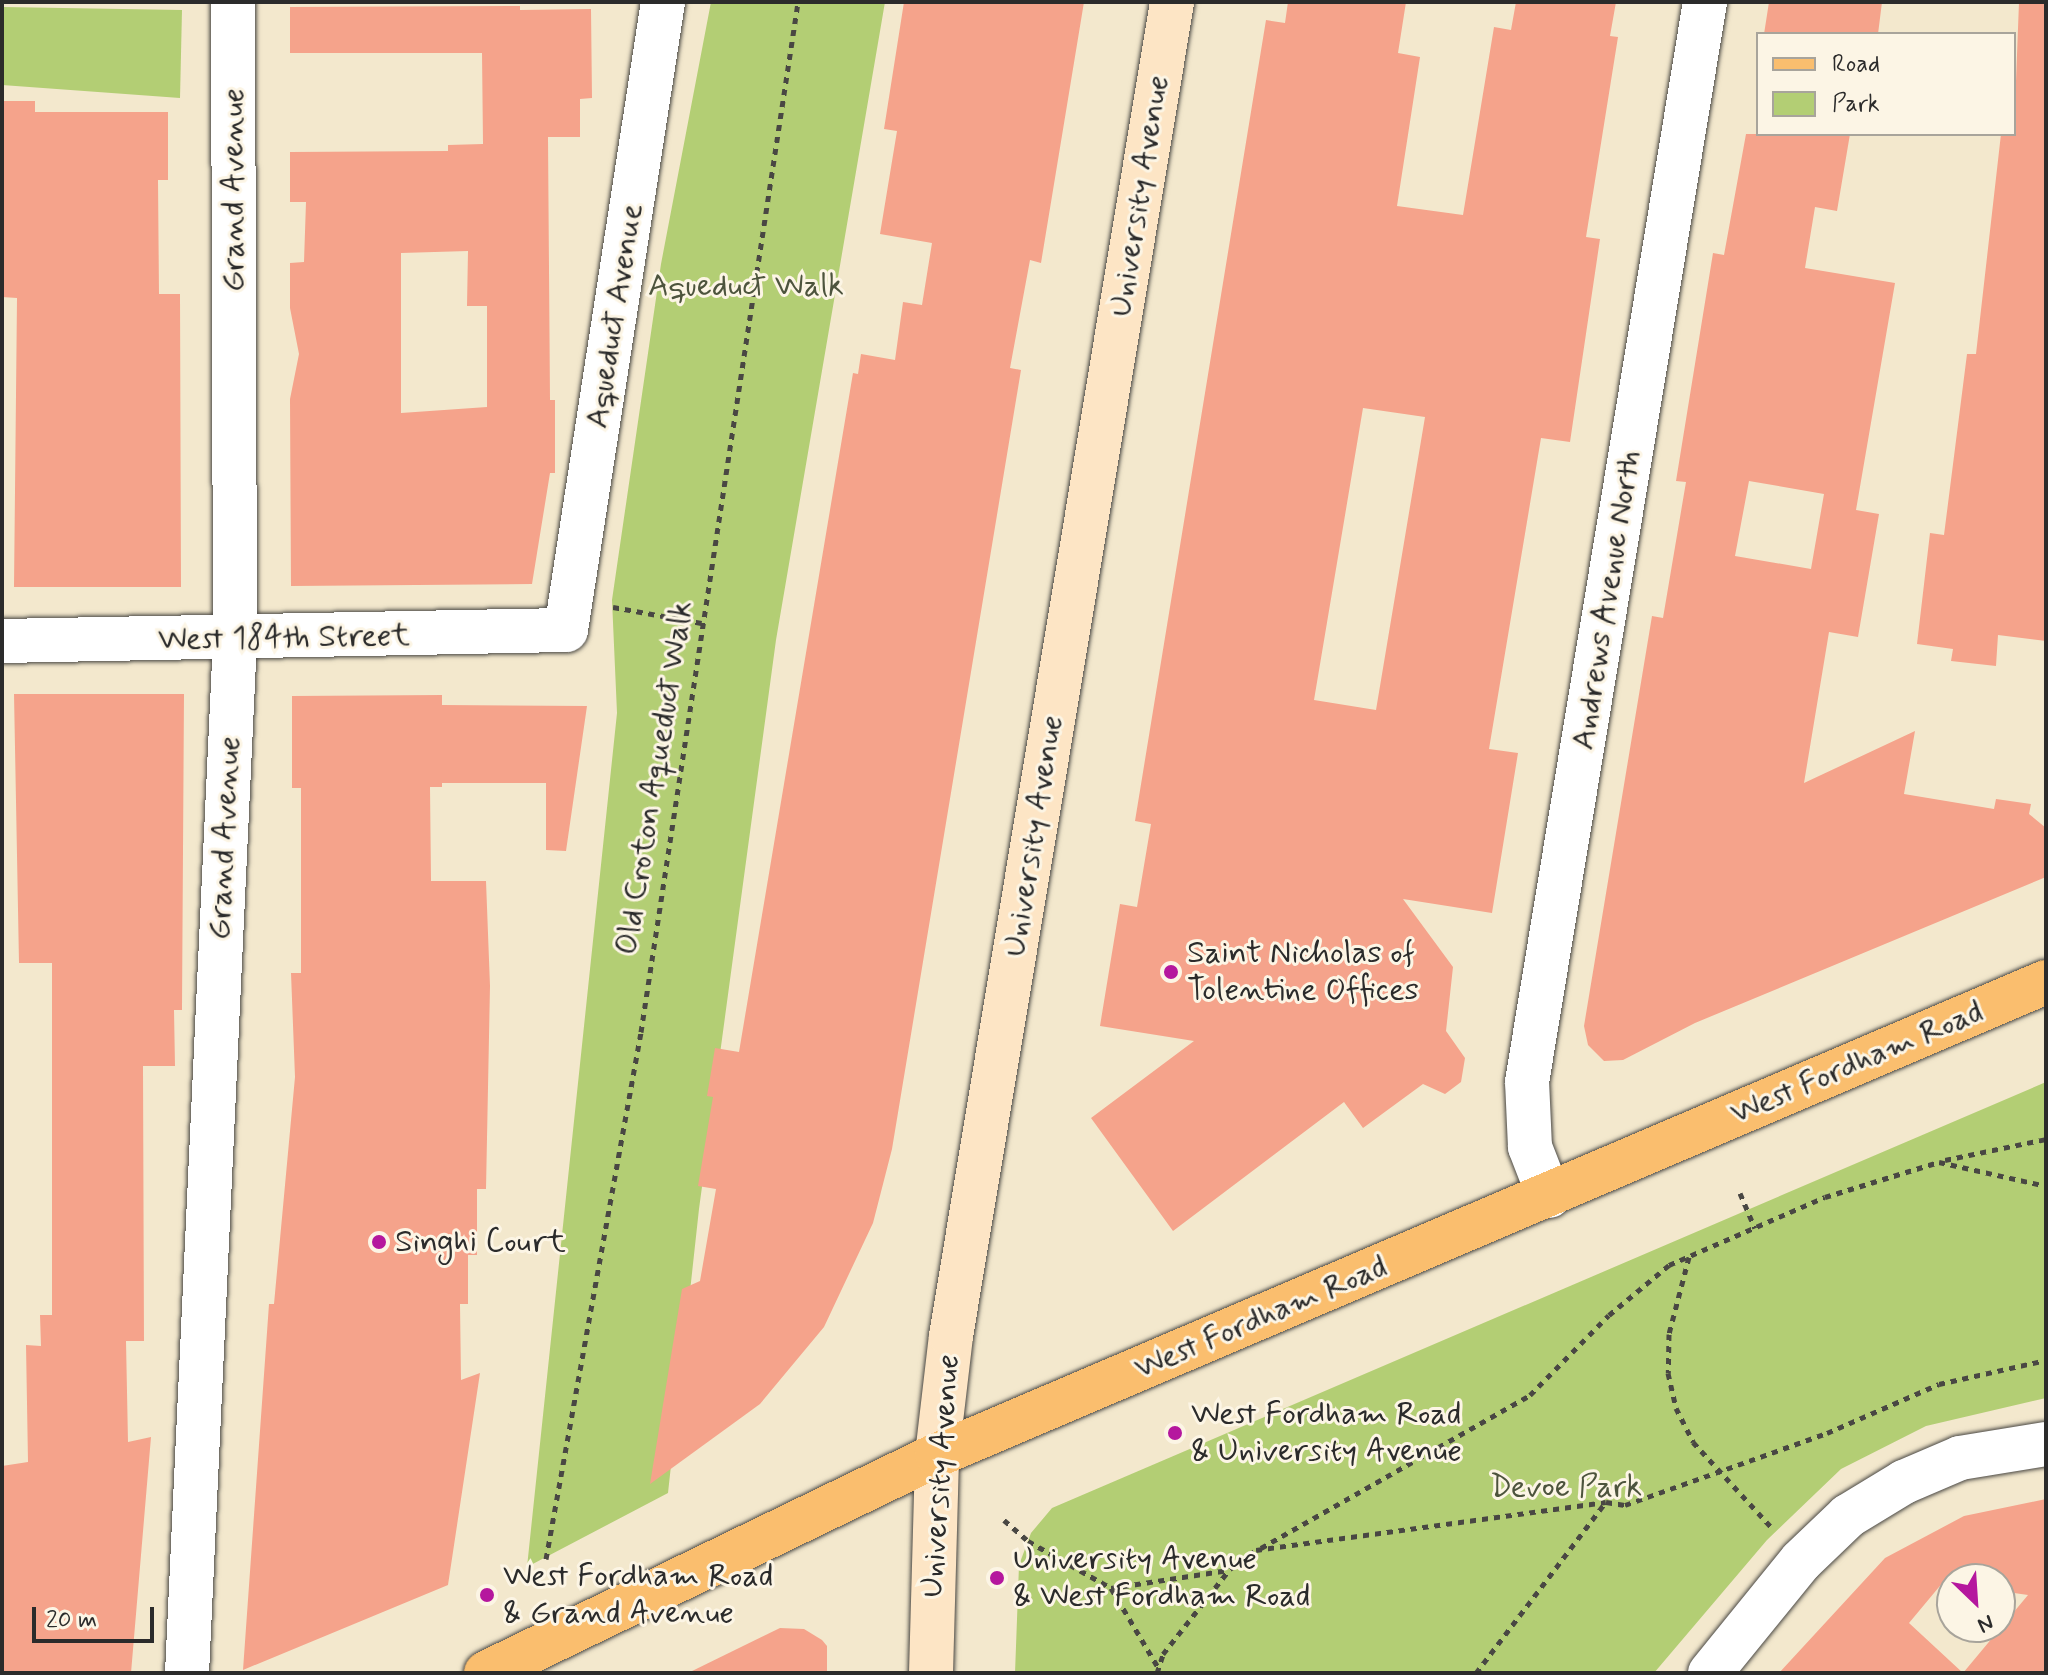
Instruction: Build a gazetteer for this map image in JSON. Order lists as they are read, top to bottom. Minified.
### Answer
{"streets":{"main road":["West Fordham Road"],"street":["Grand Avenue","University Avenue","Aqueduct Avenue","Andrews Avenue North","West 184th Street"],"path":["Old Croton Aqueduct Walk"]},"crossings":[["Grand Avenue","West 184th Street"],["University Avenue","West Fordham Road"],["Aqueduct Avenue","West 184th Street"],["Andrews Avenue North","West Fordham Road"]],"parks":["Aqueduct Walk","Devoe Park"],"places":["Saint Nicholas of Tolentine Offices","Singhi Court","West Fordham Road & University Avenue","University Avenue & West Fordham Road","West Fordham Road & Grand Avenue"],"legend":["Road","Park"],"scale_bar":"20 m","north":"bottom right"}
